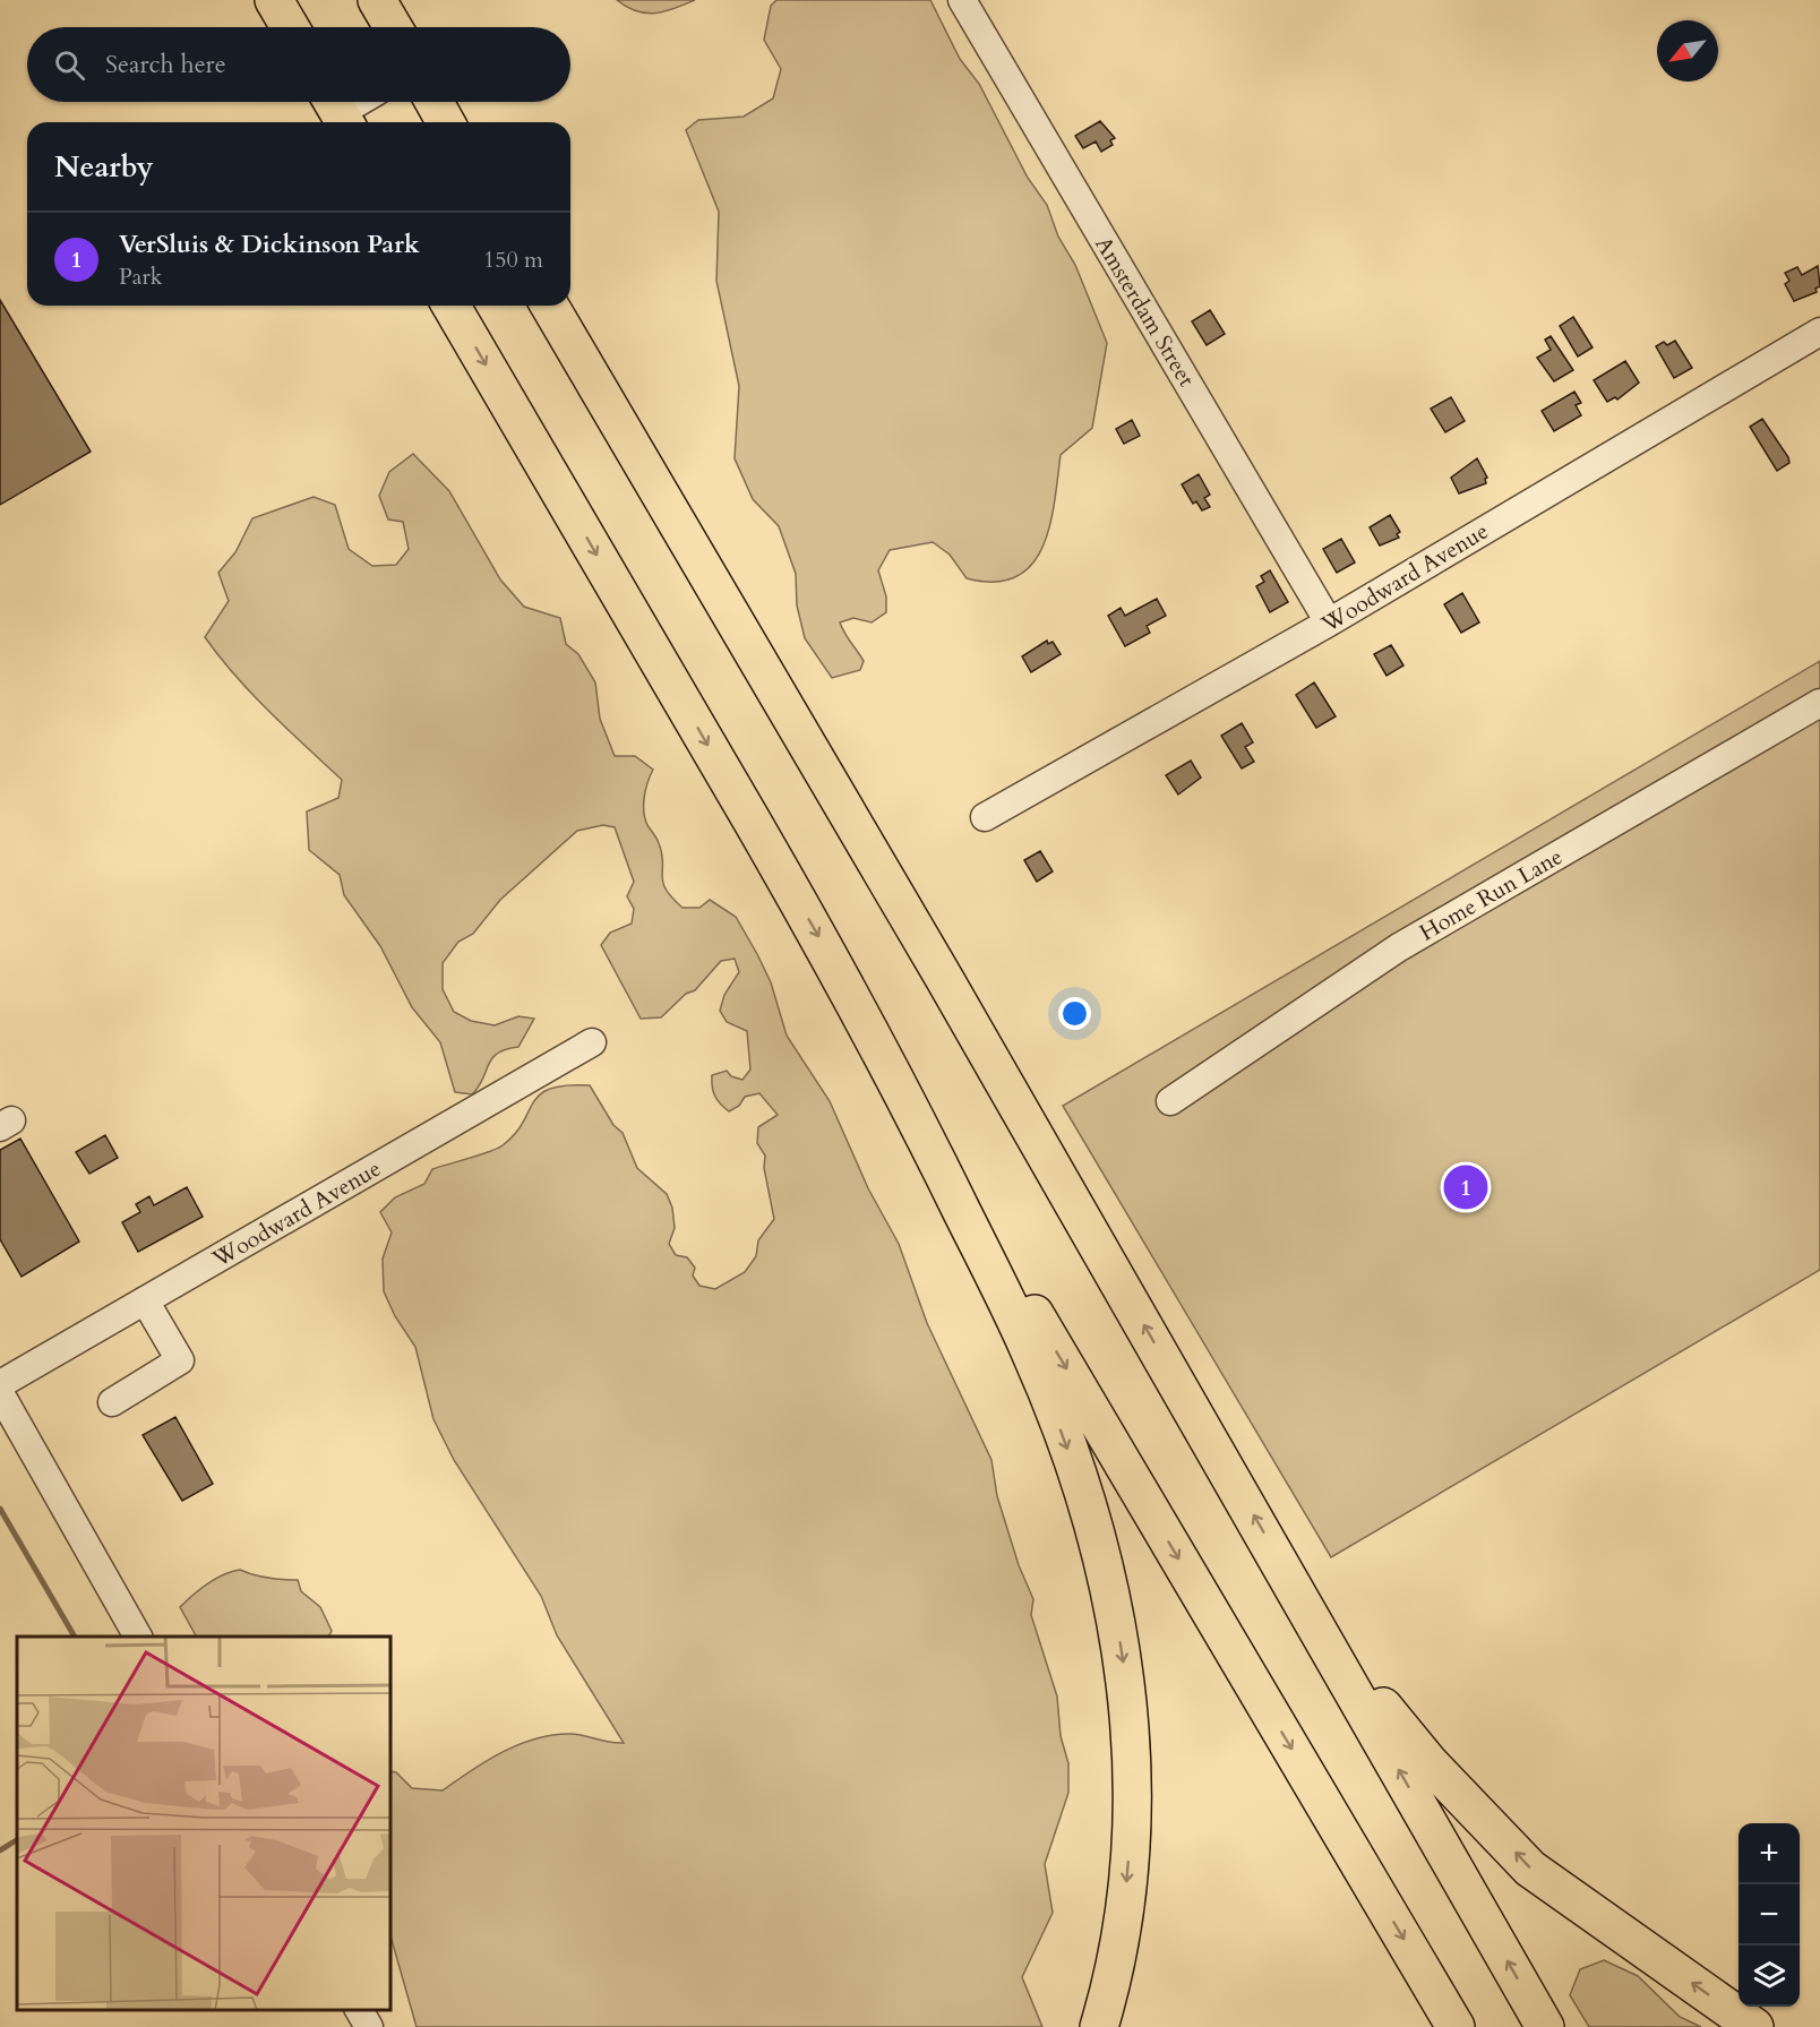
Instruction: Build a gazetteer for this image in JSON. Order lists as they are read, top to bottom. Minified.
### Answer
{"streets":{"street":["Amsterdam Street","Woodward Avenue","Home Run Lane"]},"crossings":[["Amsterdam Street","Woodward Avenue"]],"north":"bottom left","page":{"search":"Search here","heading":"Nearby","list":[{"mark":"1","name":"VerSluis & Dickinson Park","note":"Park","value":"150 m"}],"pins":"1","map_buttons":["+","−"]}}
